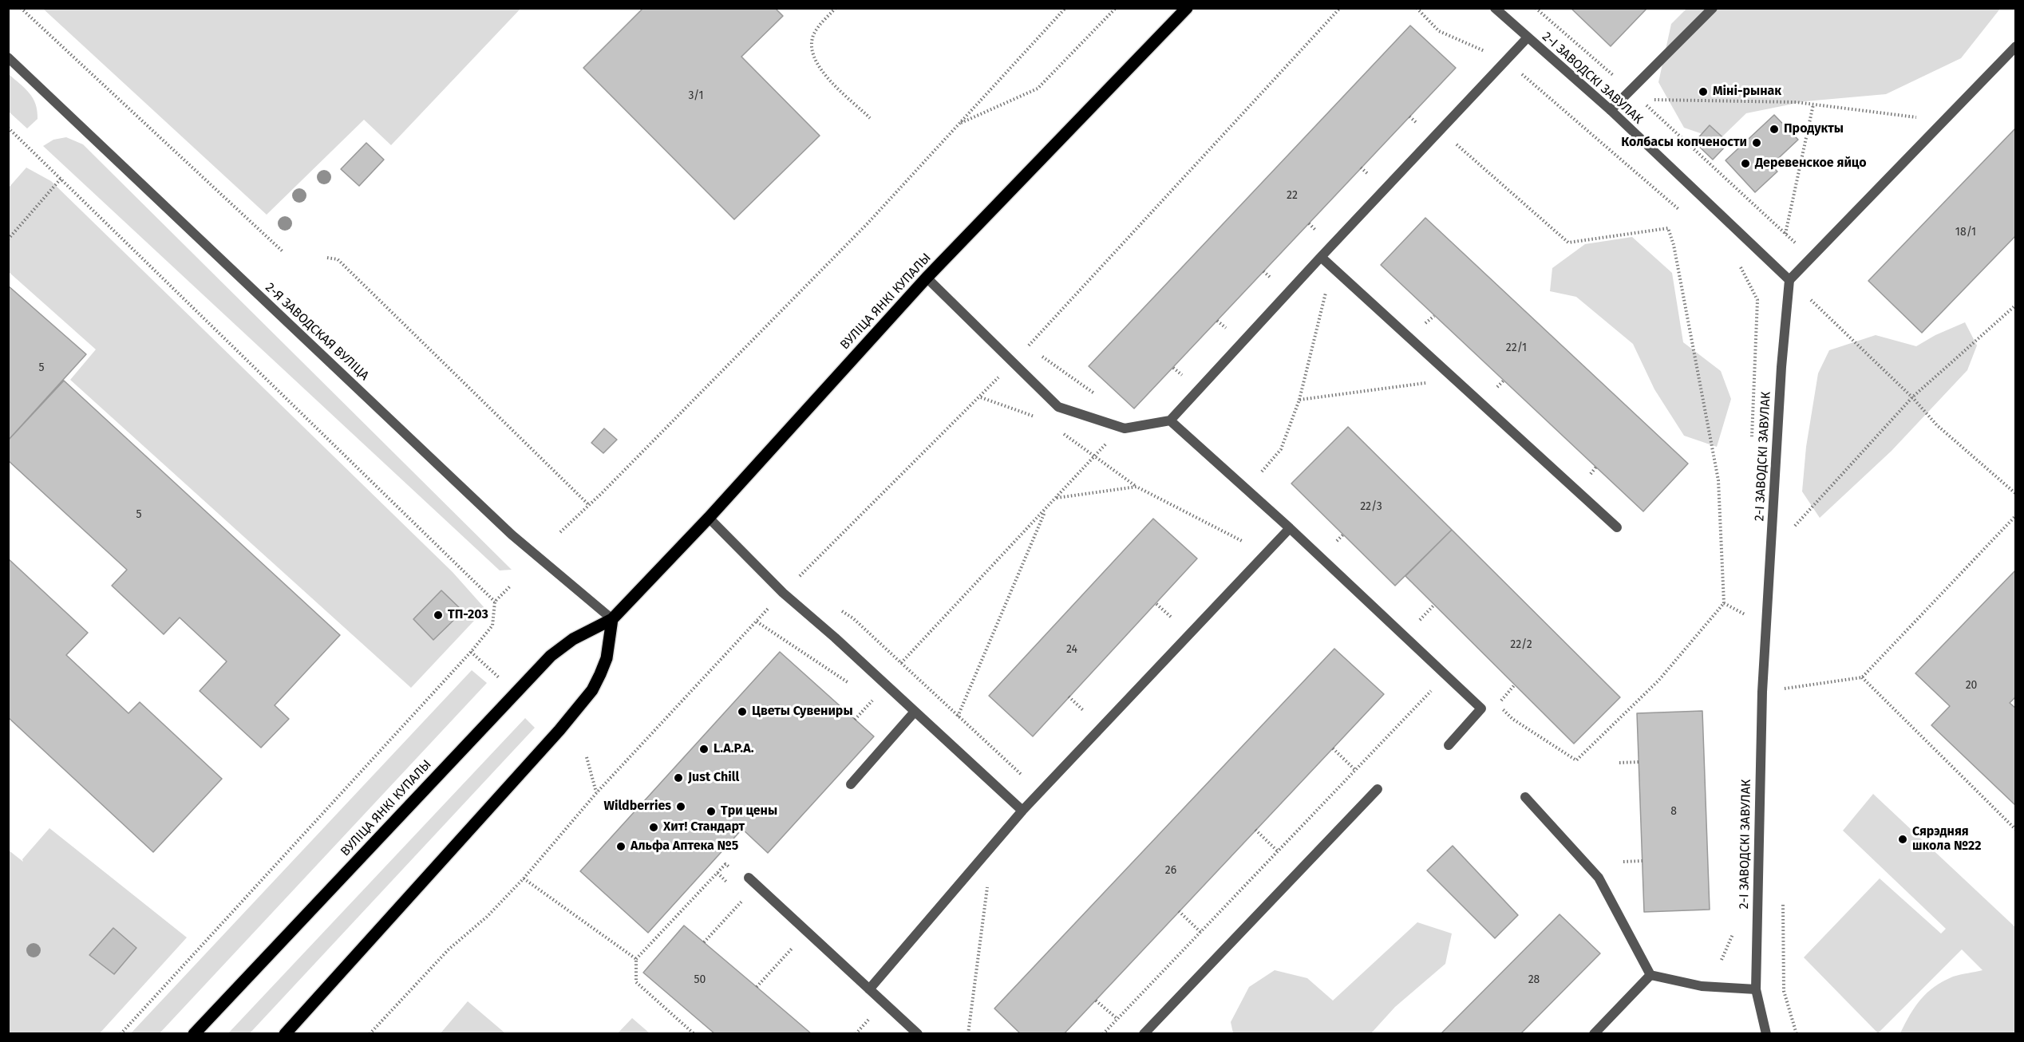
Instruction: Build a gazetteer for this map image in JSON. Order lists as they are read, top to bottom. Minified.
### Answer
{"streets":{"main road":["ВУЛІЦА ЯНКІ КУПАЛЫ"],"street":["2-І ЗАВОДСКІ ЗАВУЛАК","2-Я ЗАВОДСКАЯ ВУЛІЦА"]},"crossings":[["ВУЛІЦА ЯНКІ КУПАЛЫ","2-Я ЗАВОДСКАЯ ВУЛІЦА"]],"places":["Міні-рынак","Продукты","Колбасы копчености","Деревенское яйцо","ТП-203","Цветы Сувениры","L.A.P.A.","Just Chill","Wildberries","Три цены","Хит! Стандарт","Сярэдняя школа №22","Альфа Аптека №5"],"house_numbers":["3/1","22","18/1","22/1","5","22/3","5","22/2","24","20","8","26","50","28"]}
